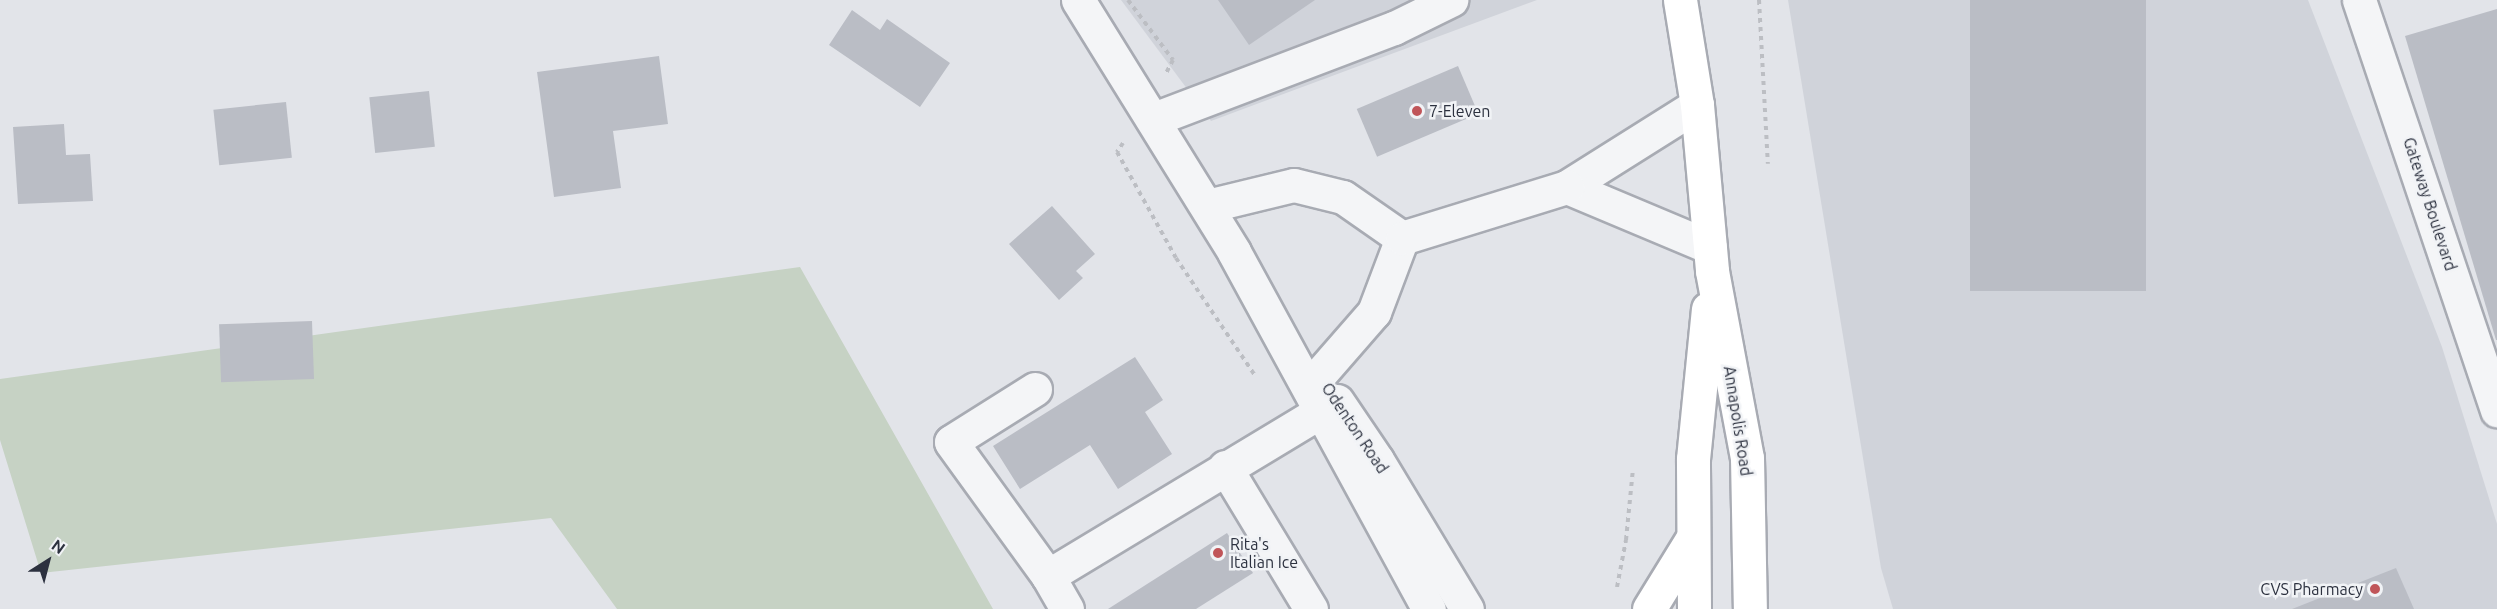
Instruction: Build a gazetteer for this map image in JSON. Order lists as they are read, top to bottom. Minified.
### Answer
{"streets":{"main road":["Annapolis Road"],"street":["Gateway Boulevard","Odenton Road"]},"places":["7-Eleven","Rita's Italian Ice","CVS Pharmacy"],"north":"top right"}
